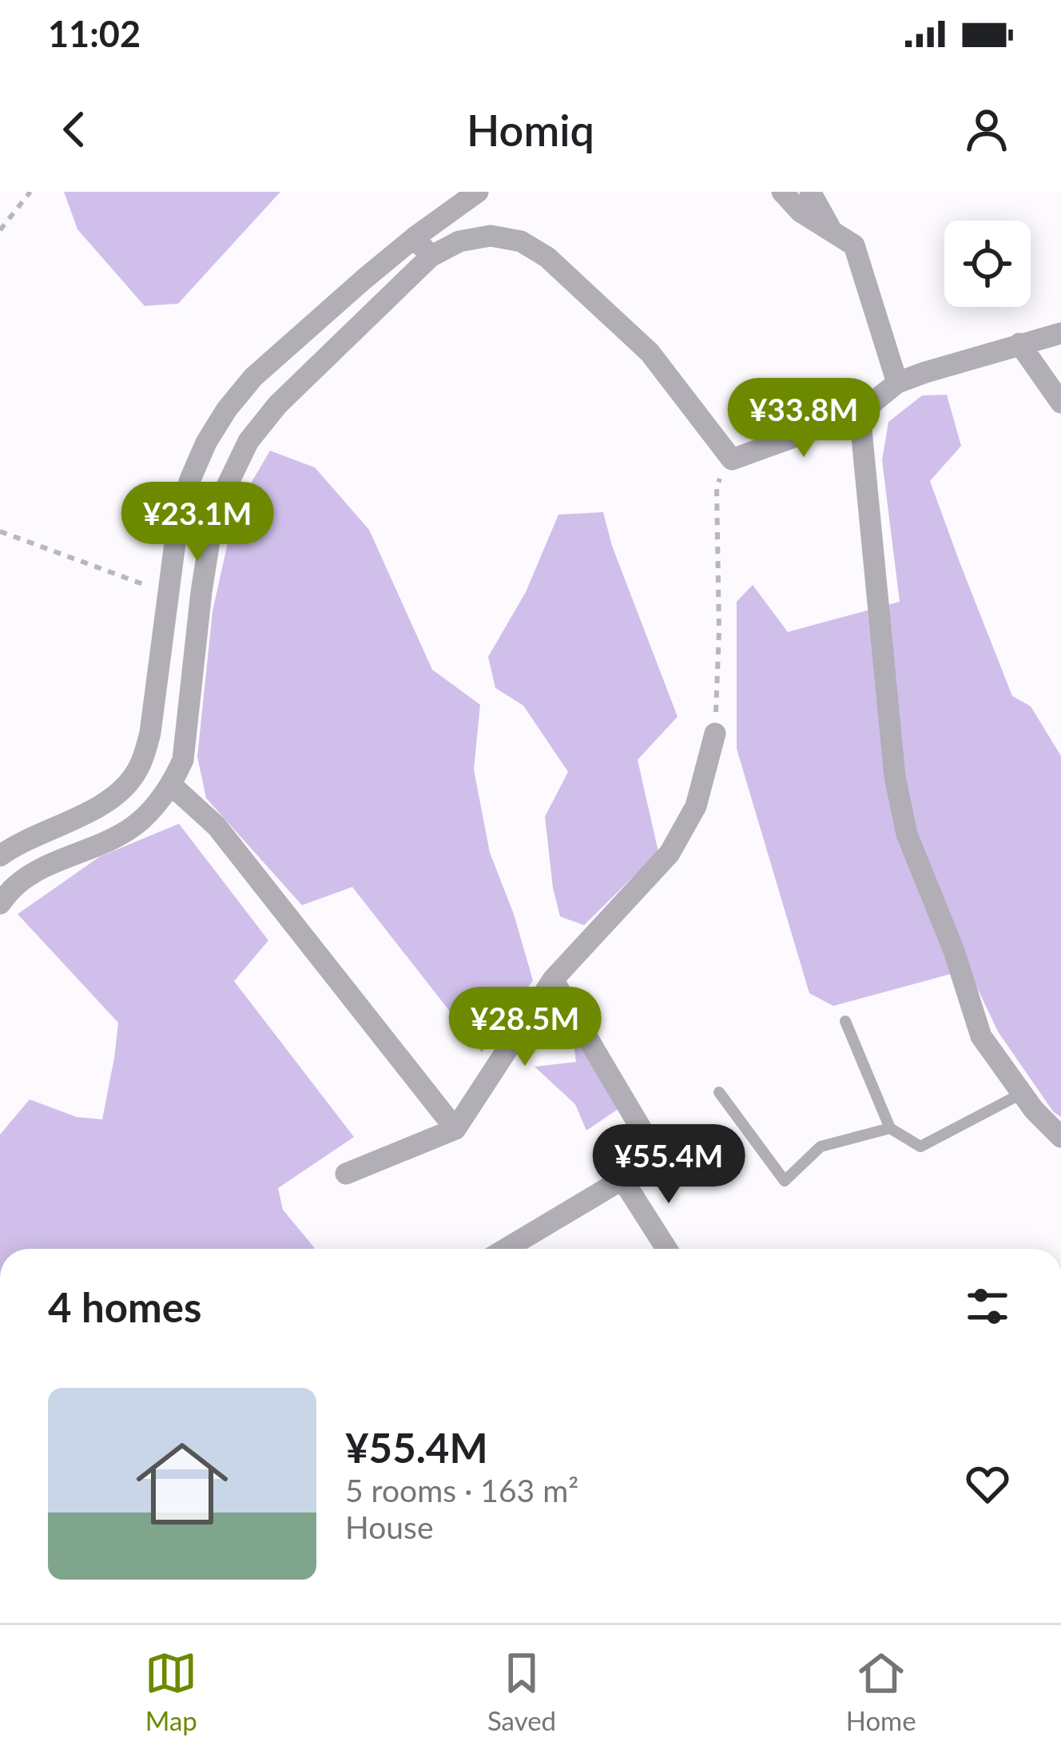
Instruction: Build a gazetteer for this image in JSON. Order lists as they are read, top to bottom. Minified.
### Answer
{"page":{"status":"11:02","header":"Homiq","price":["¥33.8M","¥23.1M","¥28.5M","¥55.4M"],"heading":"4 homes","list":[{"name":"¥55.4M","note":"5 rooms · 163 m² · House"}],"tabs":["Map","Saved","Home"]}}
